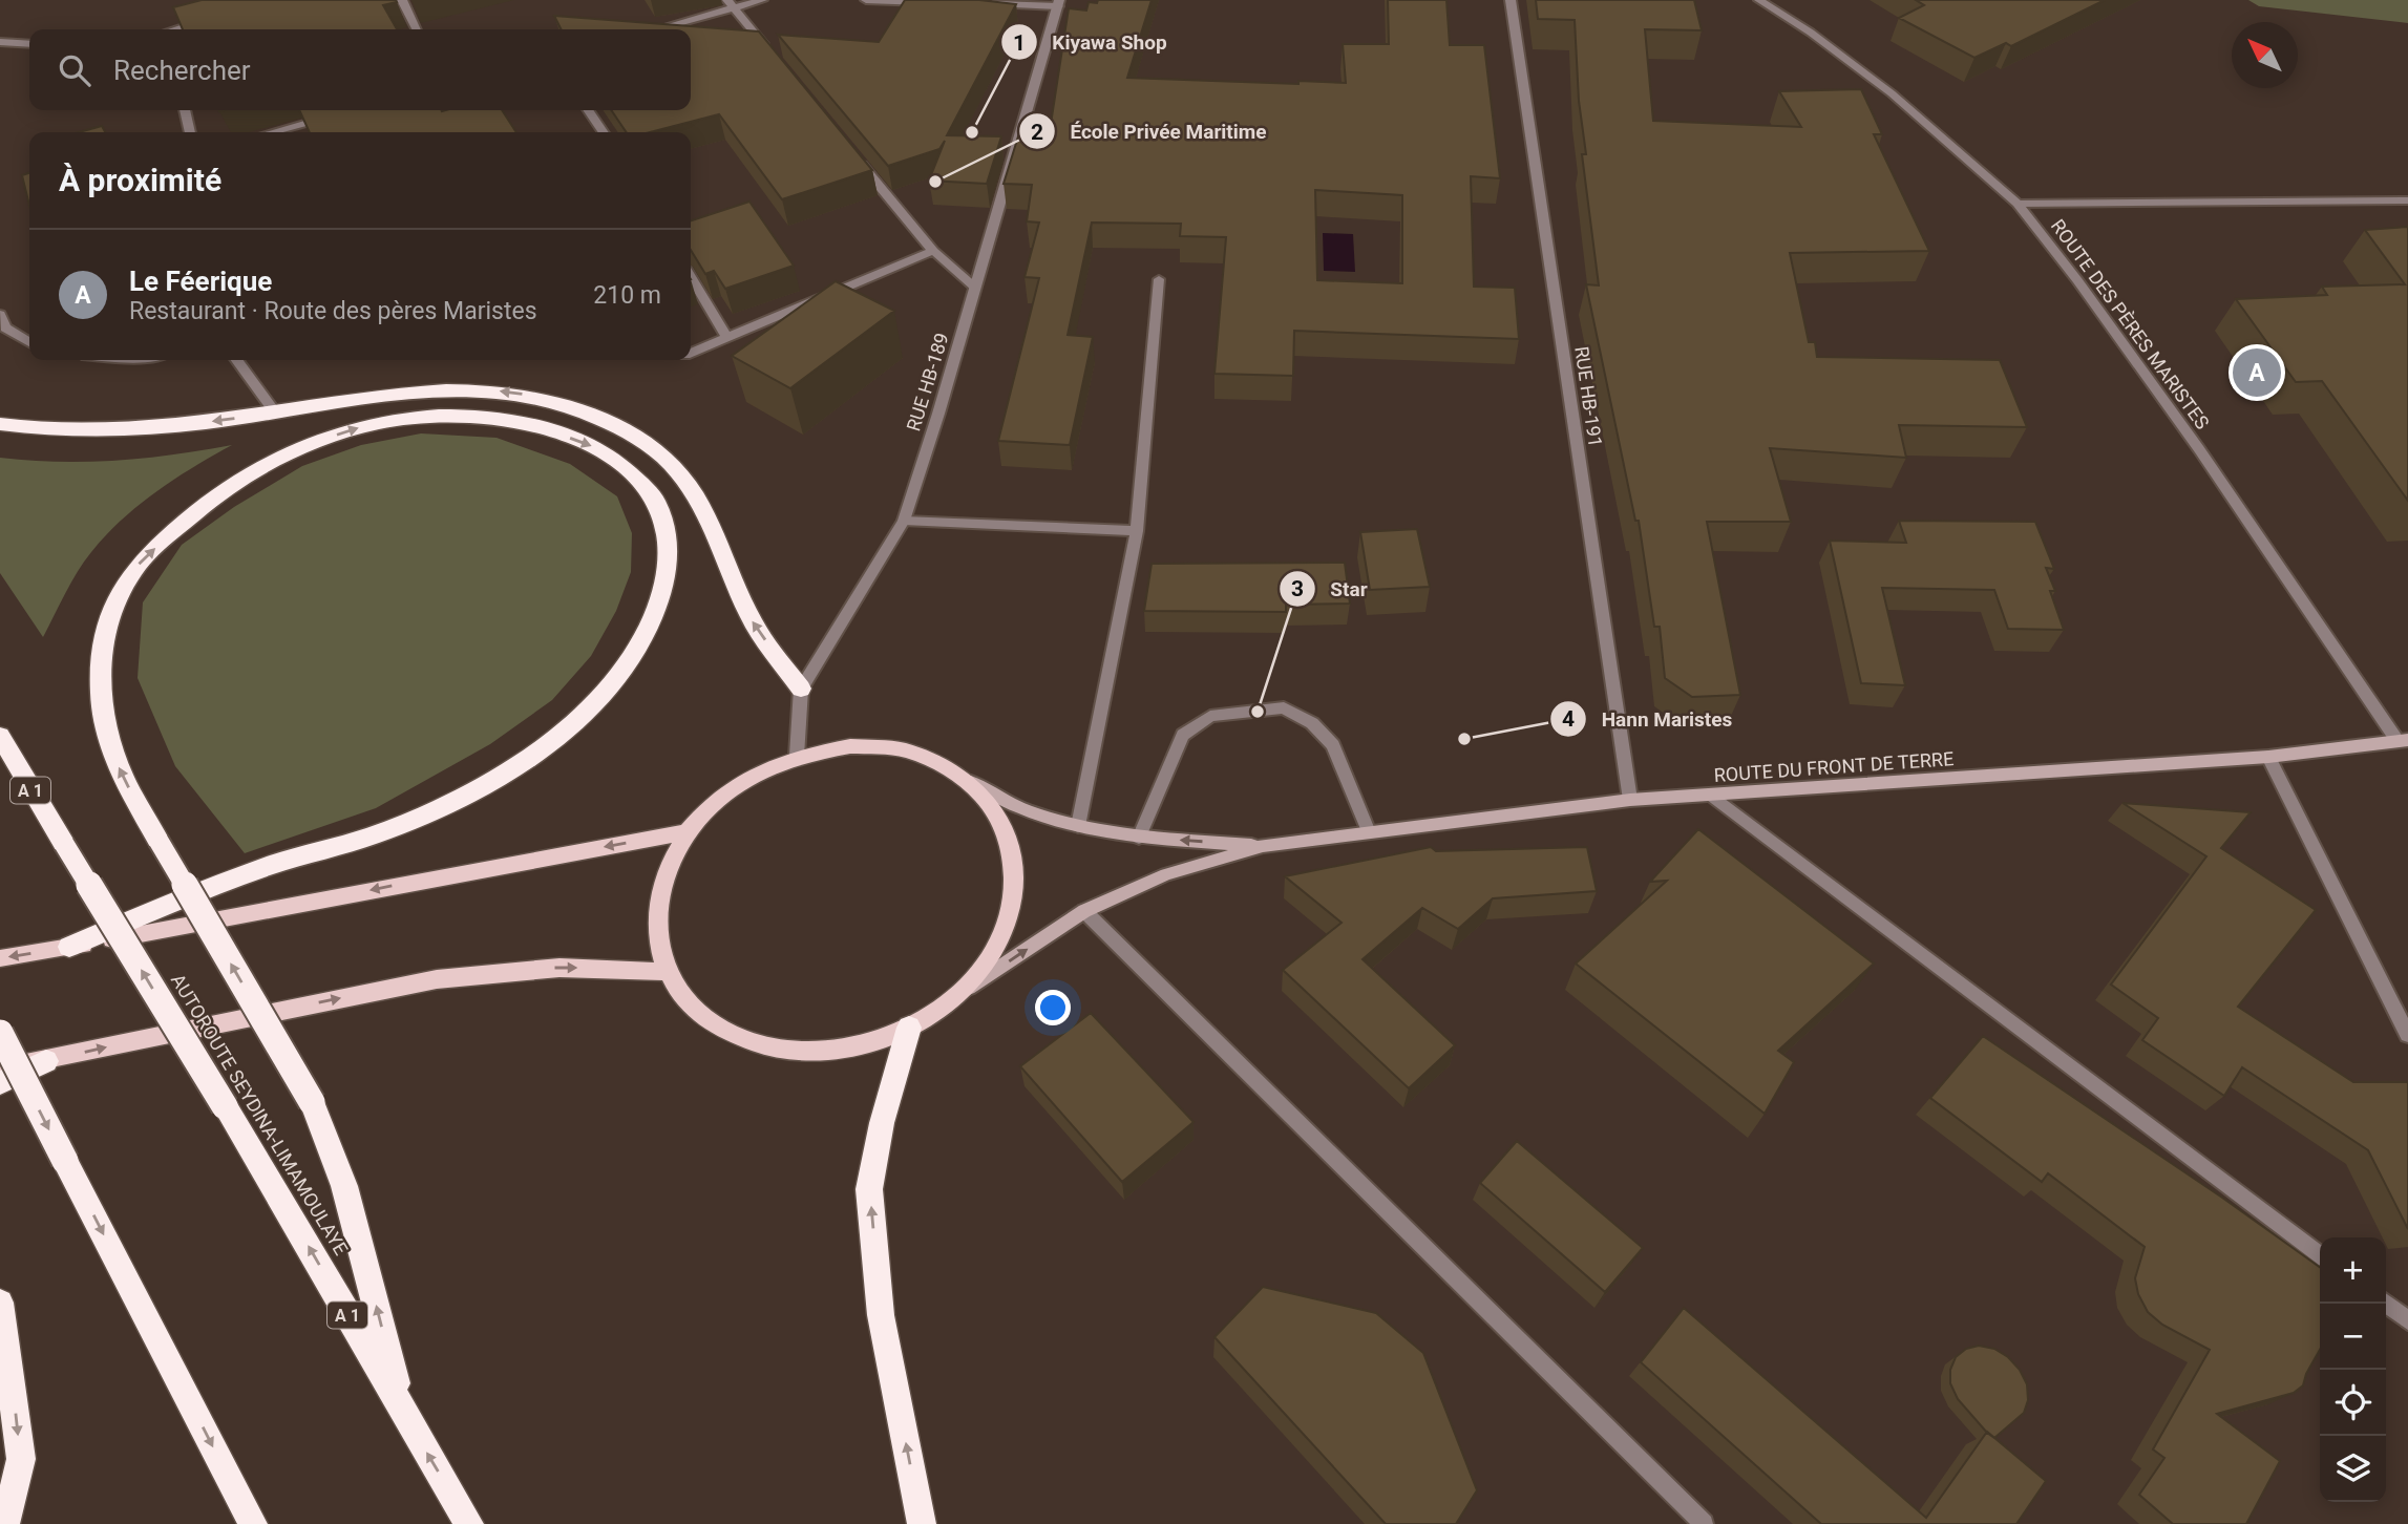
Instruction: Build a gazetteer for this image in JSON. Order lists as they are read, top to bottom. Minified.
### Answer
{"streets":{"highway":["A 1","AUTOROUTE SEYDINA-LIMAMOULAYE"],"main road":["ROUTE DU FRONT DE TERRE"],"street":["ROUTE DES PÈRES MARISTES","RUE HB-189","RUE HB-191"]},"crossings":[["ROUTE DES PÈRES MARISTES","ROUTE DU FRONT DE TERRE"],["RUE HB-191","ROUTE DU FRONT DE TERRE"]],"places":["Kiyawa Shop","École Privée Maritime","Star","Hann Maristes"],"north":"top left","page":{"search":"Rechercher","heading":"À proximité","list":[{"mark":"A","name":"Le Féerique","note":"Restaurant · Route des pères Maristes","value":"210 m"}],"pins":"A","map_buttons":["+","−"]}}
